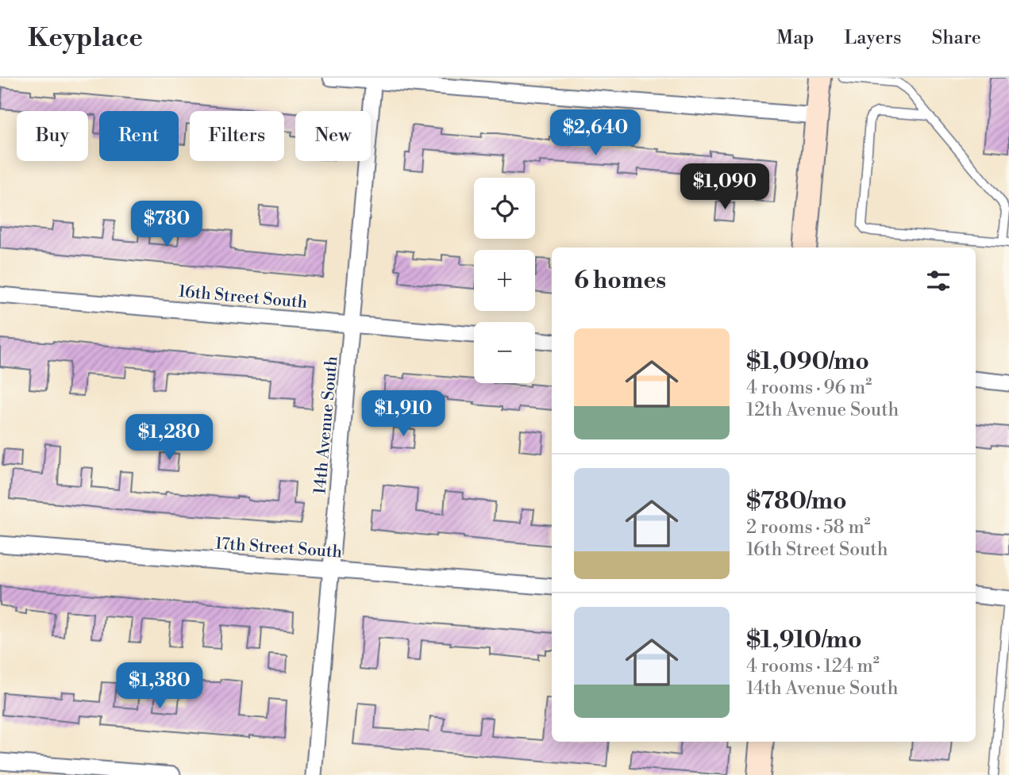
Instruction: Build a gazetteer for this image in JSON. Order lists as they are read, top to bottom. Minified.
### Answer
{"streets":{"street":["16th Street South","14th Avenue South","17th Street South"]},"crossings":[["16th Street South","14th Avenue South"],["14th Avenue South","17th Street South"]],"page":{"header":"Keyplace","nav":["Map","Layers","Share"],"price":["$2,640","$1,090","$780","$1,910","$1,280","$1,380"],"chip":["Buy","Rent","Filters","New"],"map_buttons":["+","−"],"heading":"6 homes","list":[{"name":"$1,090/mo","note":"4 rooms · 96 m² · 12th Avenue South"},{"name":"$780/mo","note":"2 rooms · 58 m² · 16th Street South"},{"name":"$1,910/mo","note":"4 rooms · 124 m² · 14th Avenue South"}]}}
